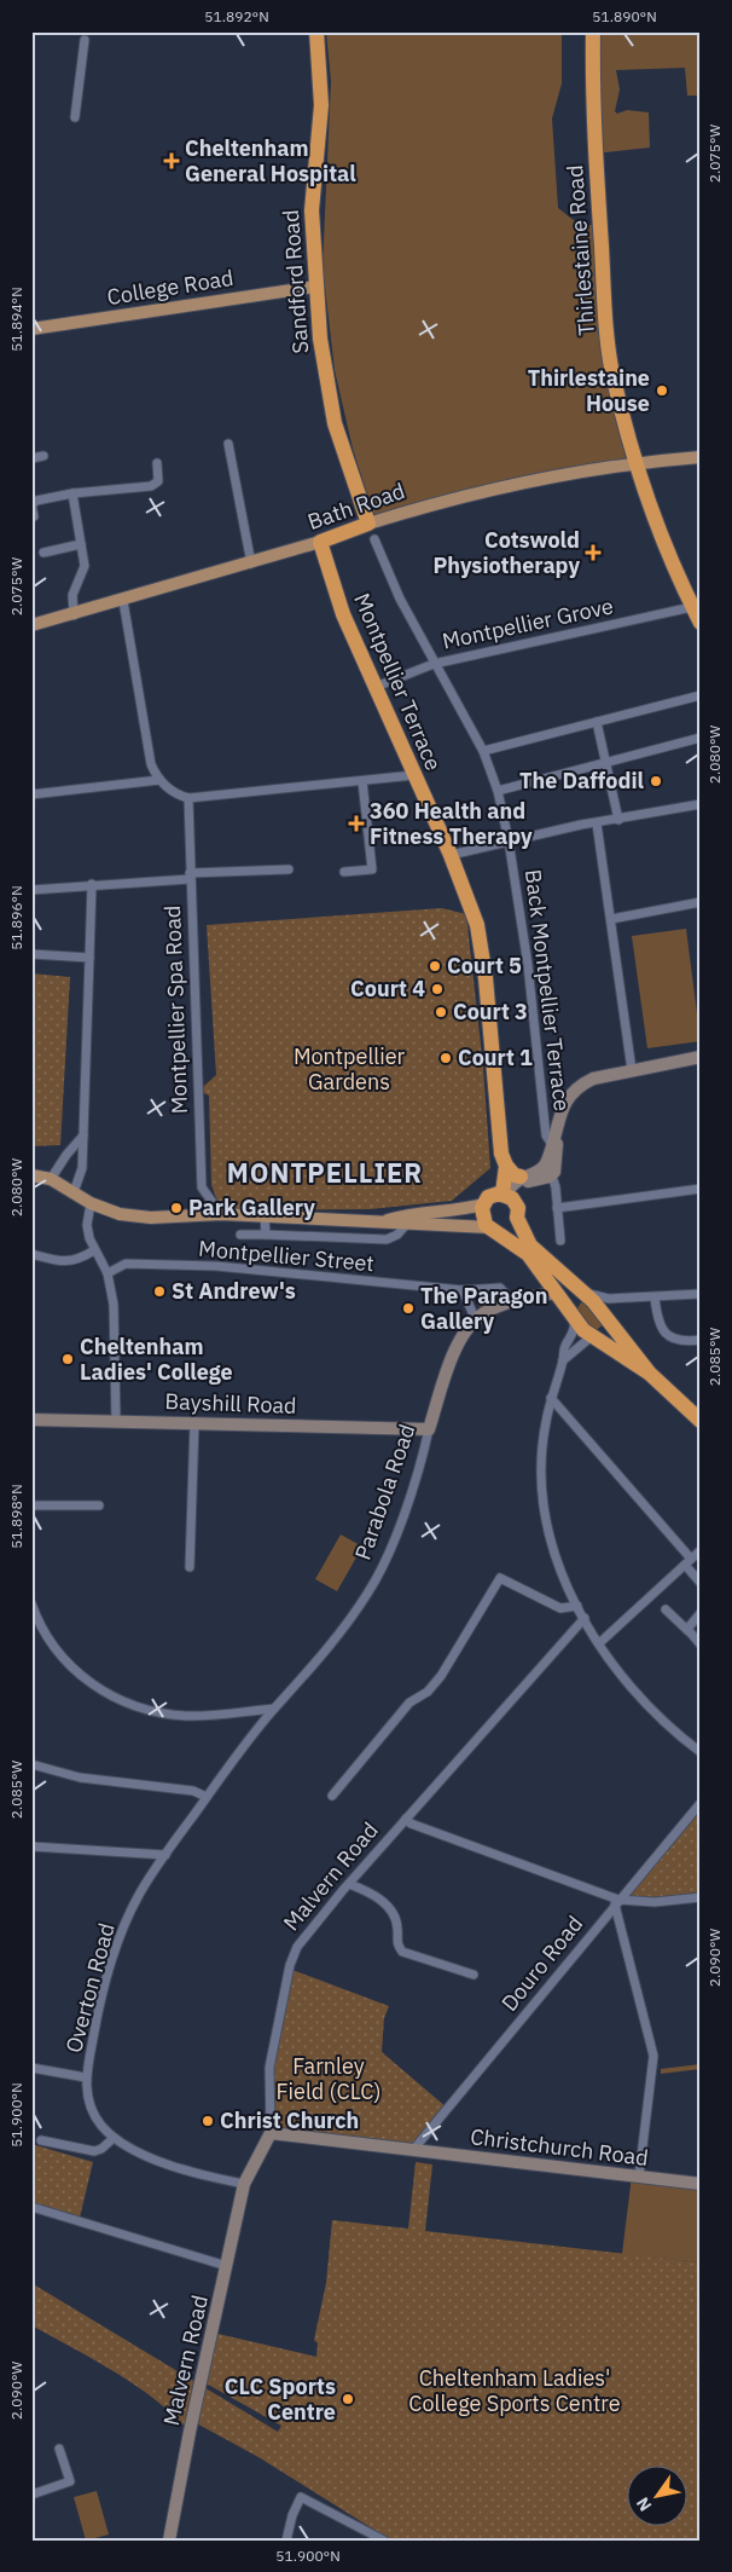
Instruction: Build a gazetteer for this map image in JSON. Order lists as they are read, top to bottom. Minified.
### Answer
{"streets":{"highway":["Thirlestaine Road","Sandford Road","Bath Road","Montpellier Terrace"],"main road":["College Road"],"street":["Montpellier Grove","Back Montpellier Terrace","Montpellier Spa Road","Montpellier Street","Bayshill Road","Parabola Road","Malvern Road","Douro Road","Overton Road","Christchurch Road"]},"crossings":[["Thirlestaine Road","Bath Road"],["Thirlestaine Road","Montpellier Grove"],["Sandford Road","College Road"],["Sandford Road","Bath Road"],["Bath Road","Montpellier Terrace"],["Montpellier Grove","Montpellier Terrace"],["Montpellier Grove","Back Montpellier Terrace"],["Montpellier Street","Parabola Road"],["Bayshill Road","Parabola Road"],["Parabola Road","Overton Road"],["Malvern Road","Overton Road"],["Malvern Road","Christchurch Road"],["Douro Road","Christchurch Road"]],"districts":["MONTPELLIER"],"parks":["Montpellier Gardens","Farnley Field (CLC)","Cheltenham Ladies' College Sports Centre"],"places":{"health":["Cheltenham General Hospital","Cotswold Physiotherapy","360 Health and Fitness Therapy"],"other":["Thirlestaine House","The Daffodil","Court 5","Court 4","Court 3","Court 1","Park Gallery","St Andrew's","The Paragon Gallery","Cheltenham Ladies' College","Christ Church","CLC Sports Centre"]},"north":"bottom left","coordinates":["51.892°N","51.890°N","2.075°W","51.894°N","2.080°W","51.896°N","2.085°W","51.898°N","2.090°W","51.900°N"]}
